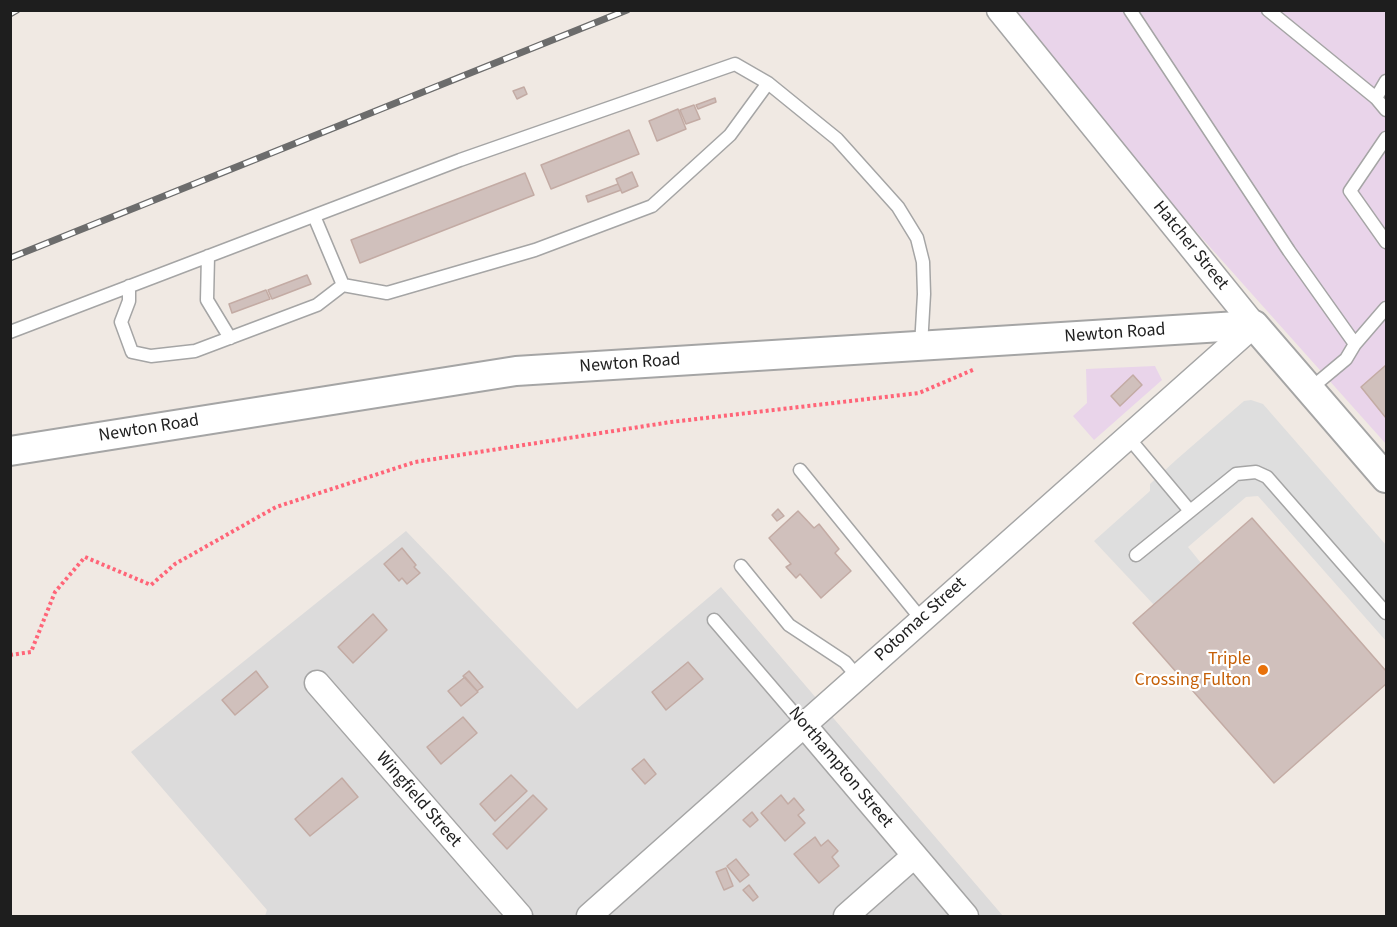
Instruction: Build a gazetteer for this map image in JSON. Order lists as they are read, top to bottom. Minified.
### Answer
{"streets":{"street":["Hatcher Street","Newton Road","Potomac Street","Northampton Street","Wingfield Street"]},"crossings":[["Hatcher Street","Newton Road"],["Hatcher Street","Potomac Street"],["Newton Road","Potomac Street"],["Potomac Street","Northampton Street"]],"places":["Triple Crossing Fulton"]}
